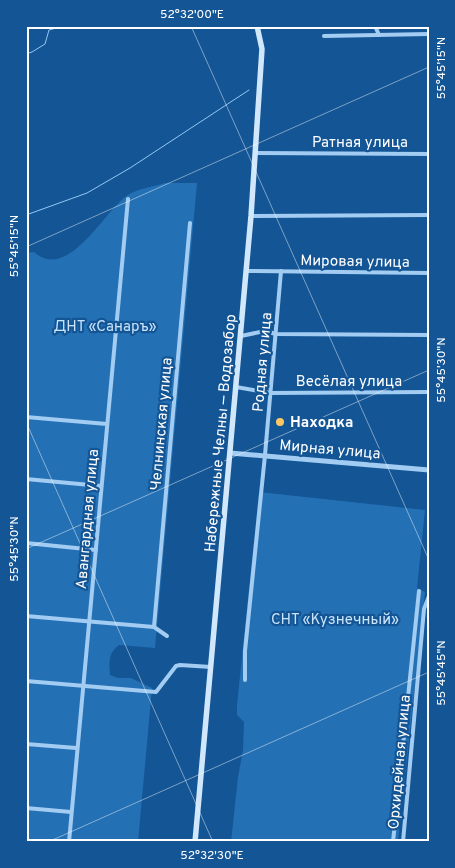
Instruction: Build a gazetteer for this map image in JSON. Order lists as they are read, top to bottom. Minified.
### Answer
{"streets":{"main road":["Набережные Челны — Водозабор"],"street":["Ратная улица","Мировая улица","Родная улица","Весёлая улица","Челнинская улица","Мирная улица","Авангардная улица","Орхидейная улица"]},"crossings":[["Ратная улица","Набережные Челны — Водозабор"],["Мировая улица","Родная улица"],["Мировая улица","Набережные Челны — Водозабор"],["Родная улица","Весёлая улица"],["Родная улица","Мирная улица"],["Весёлая улица","Набережные Челны — Водозабор"],["Набережные Челны — Водозабор","Мирная улица"]],"parks":["ДНТ «Санаръ»","СНТ «Кузнечный»"],"places":["Находка"],"coordinates":["52°32'00\"E","55°45'15\"N","55°45'30\"N","55°45'45\"N","52°32'30\"E"]}
